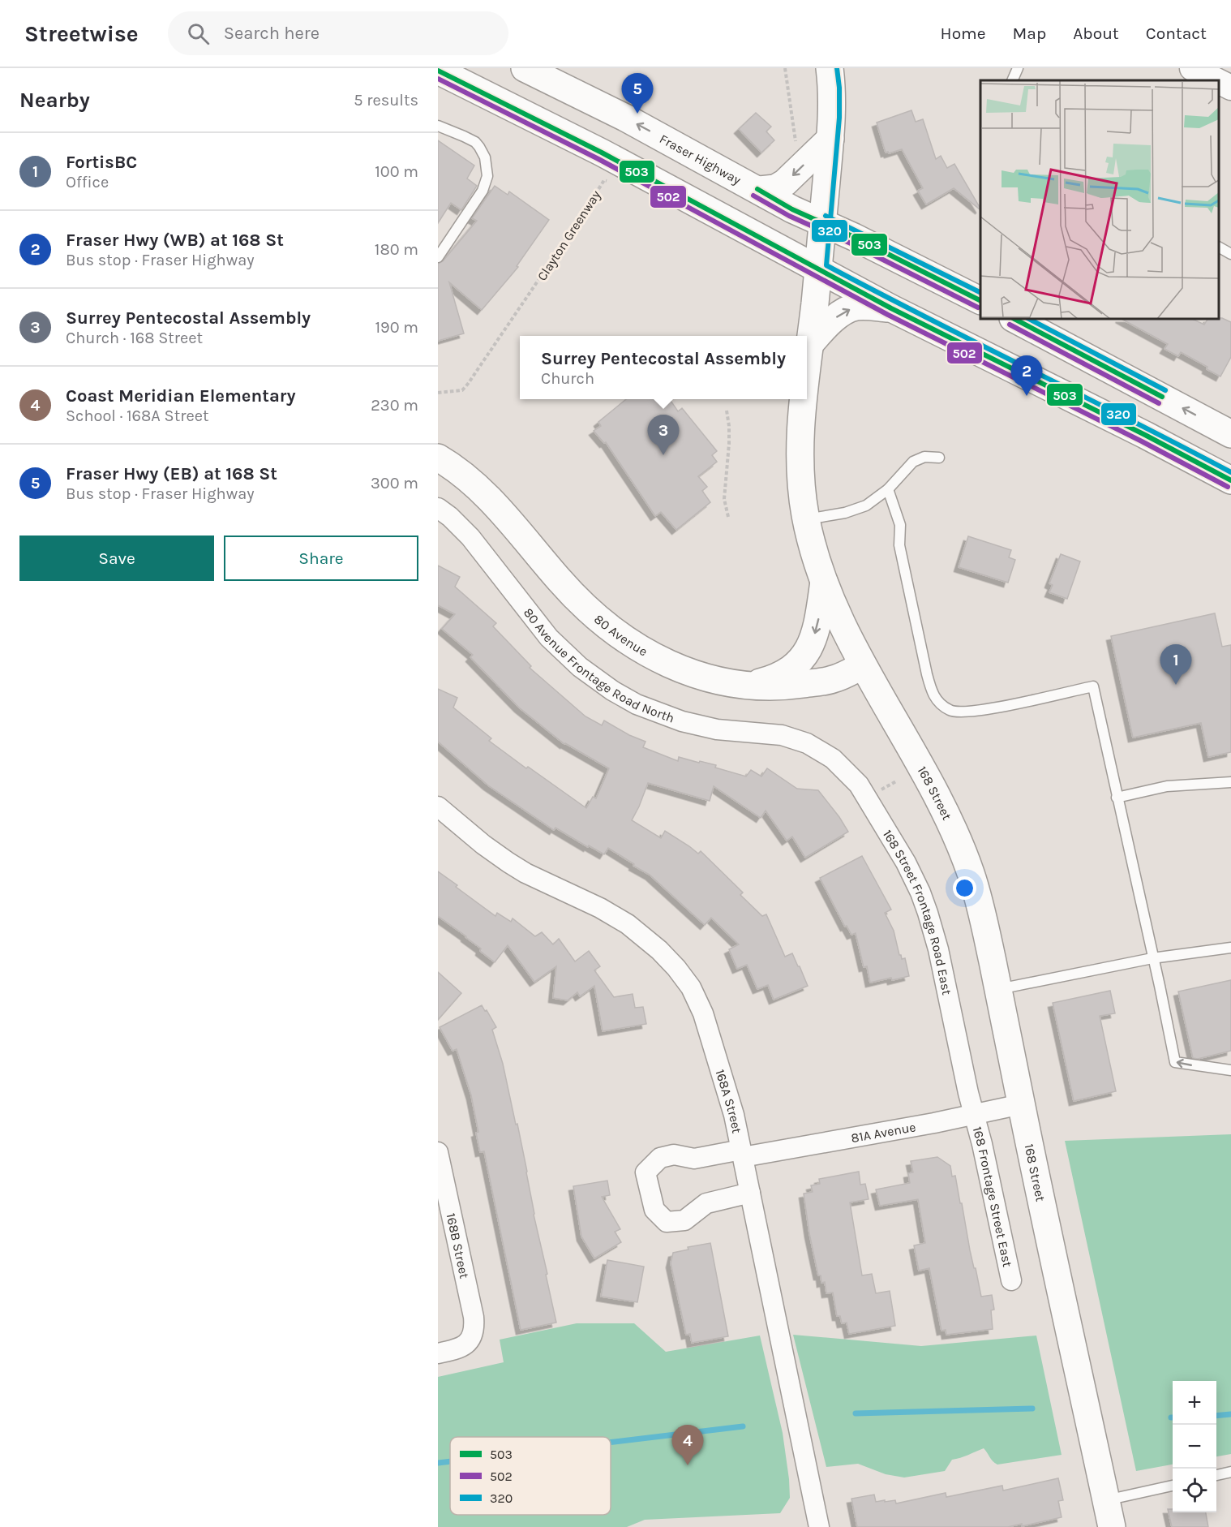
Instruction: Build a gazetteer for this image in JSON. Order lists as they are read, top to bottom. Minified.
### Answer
{"streets":{"main road":["Fraser Highway","80 Avenue","168 Street"],"street":["80 Avenue Frontage Road North","168 Street Frontage Road East","168A Street","81A Avenue","168 Frontage Street East","168B Street"],"path":["Clayton Greenway"]},"crossings":[["Fraser Highway","168 Street"],["80 Avenue","168 Street"],["80 Avenue Frontage Road North","168 Street Frontage Road East"],["168 Street","81A Avenue"],["168 Street Frontage Road East","81A Avenue"],["168 Street Frontage Road East","168 Frontage Street East"],["168A Street","81A Avenue"],["81A Avenue","168 Frontage Street East"]],"lines":["transit line 320","transit line 503","transit line 502"],"legend":["503","502","320"],"page":{"header":"Streetwise","search":"Search here","nav":["Home","Map","About","Contact"],"heading":["Nearby","5 results"],"pins":["5","2","3","1","4"],"list":[{"mark":"1","name":"FortisBC","note":"Office","value":"100 m"},{"mark":"2","name":"Fraser Hwy (WB) at 168 St","note":"Bus stop · Fraser Highway","value":"180 m"},{"mark":"3","name":"Surrey Pentecostal Assembly","note":"Church · 168 Street","value":"190 m"},{"mark":"4","name":"Coast Meridian Elementary","note":"School · 168A Street","value":"230 m"},{"mark":"5","name":"Fraser Hwy (EB) at 168 St","note":"Bus stop · Fraser Highway","value":"300 m"}],"popup":["Surrey Pentecostal Assembly","Church"],"buttons":["Save","Share"],"map_buttons":["+","−"]}}
